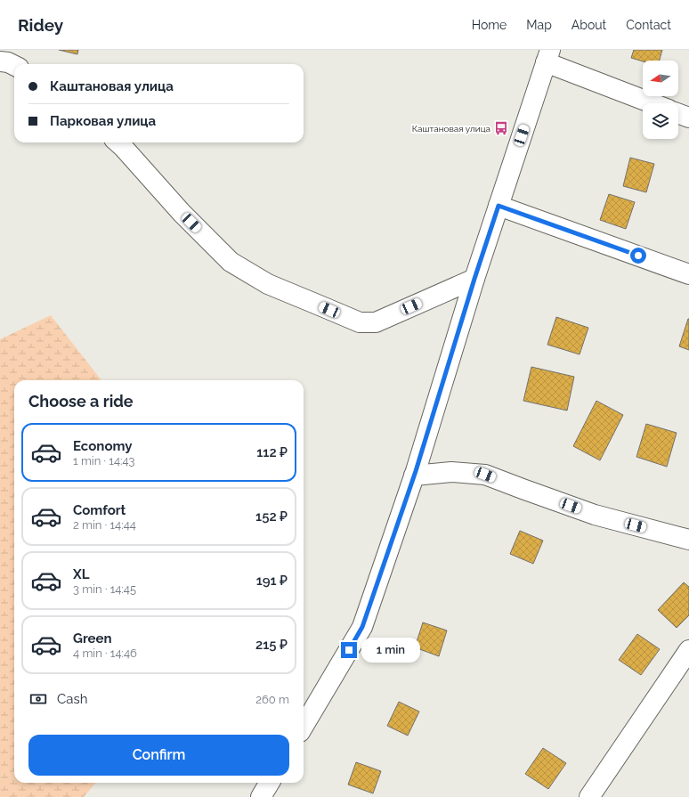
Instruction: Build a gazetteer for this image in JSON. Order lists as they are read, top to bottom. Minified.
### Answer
{"places":{"bus stop":["Каштановая улица"]},"north":"left","page":{"header":"Ridey","nav":["Home","Map","About","Contact"],"banner":["Каштановая улица","Парковая улица"],"heading":"Choose a ride","list":[{"name":"Economy","note":"1 min · 14:43","value":"112 ₽"},{"name":"Comfort","note":"2 min · 14:44","value":"152 ₽"},{"name":"XL","note":"3 min · 14:45","value":"191 ₽"},{"name":"Green","note":"4 min · 14:46","value":"215 ₽"}],"bubble":"1 min","pay":["Cash","260 m"],"buttons":"Confirm"}}
